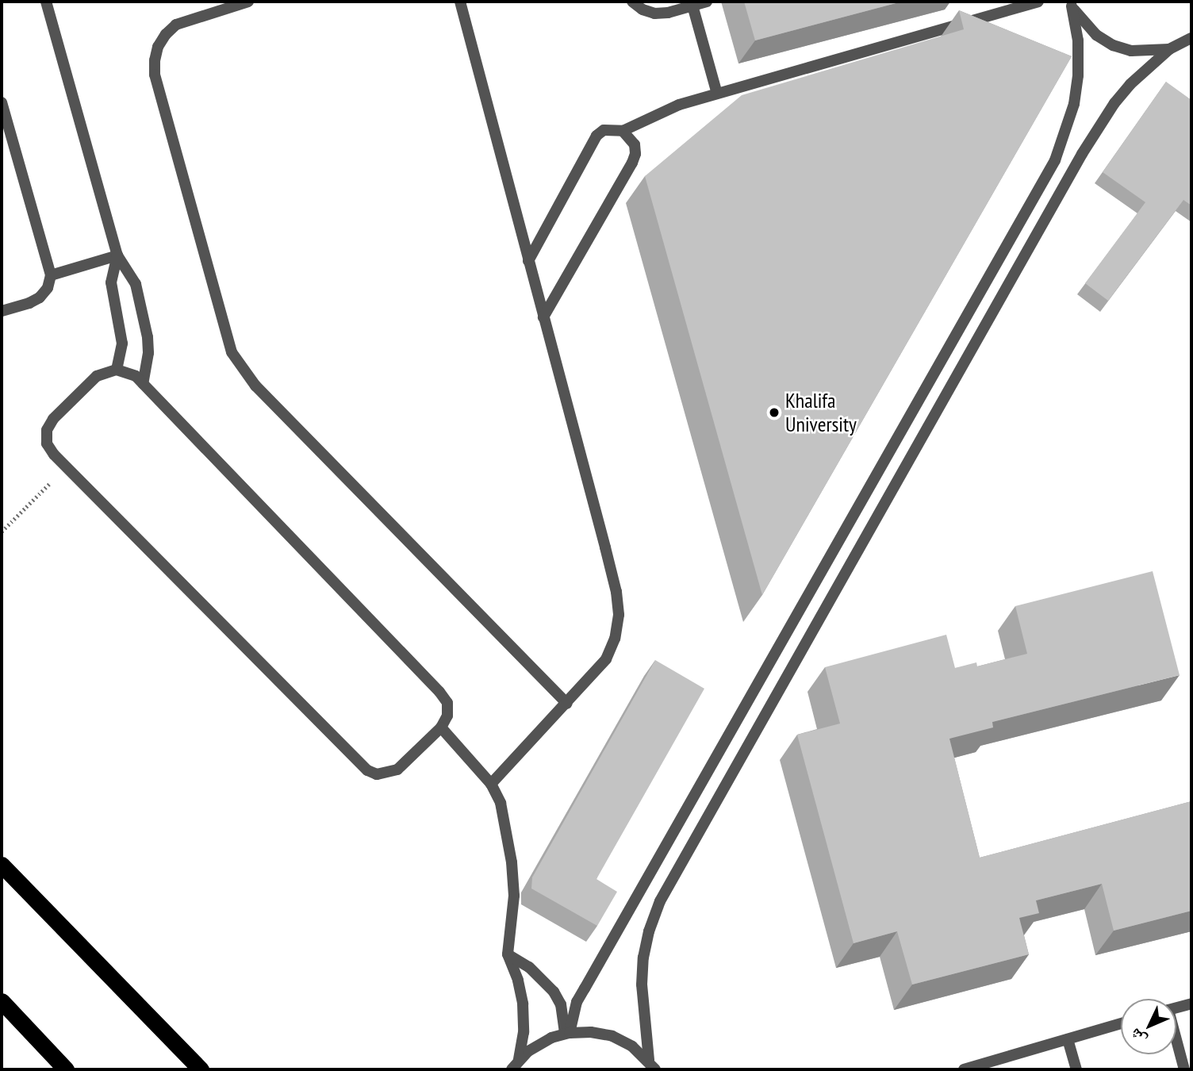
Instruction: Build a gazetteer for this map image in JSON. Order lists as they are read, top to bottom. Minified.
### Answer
{"places":["Khalifa University"],"north":"bottom left"}
